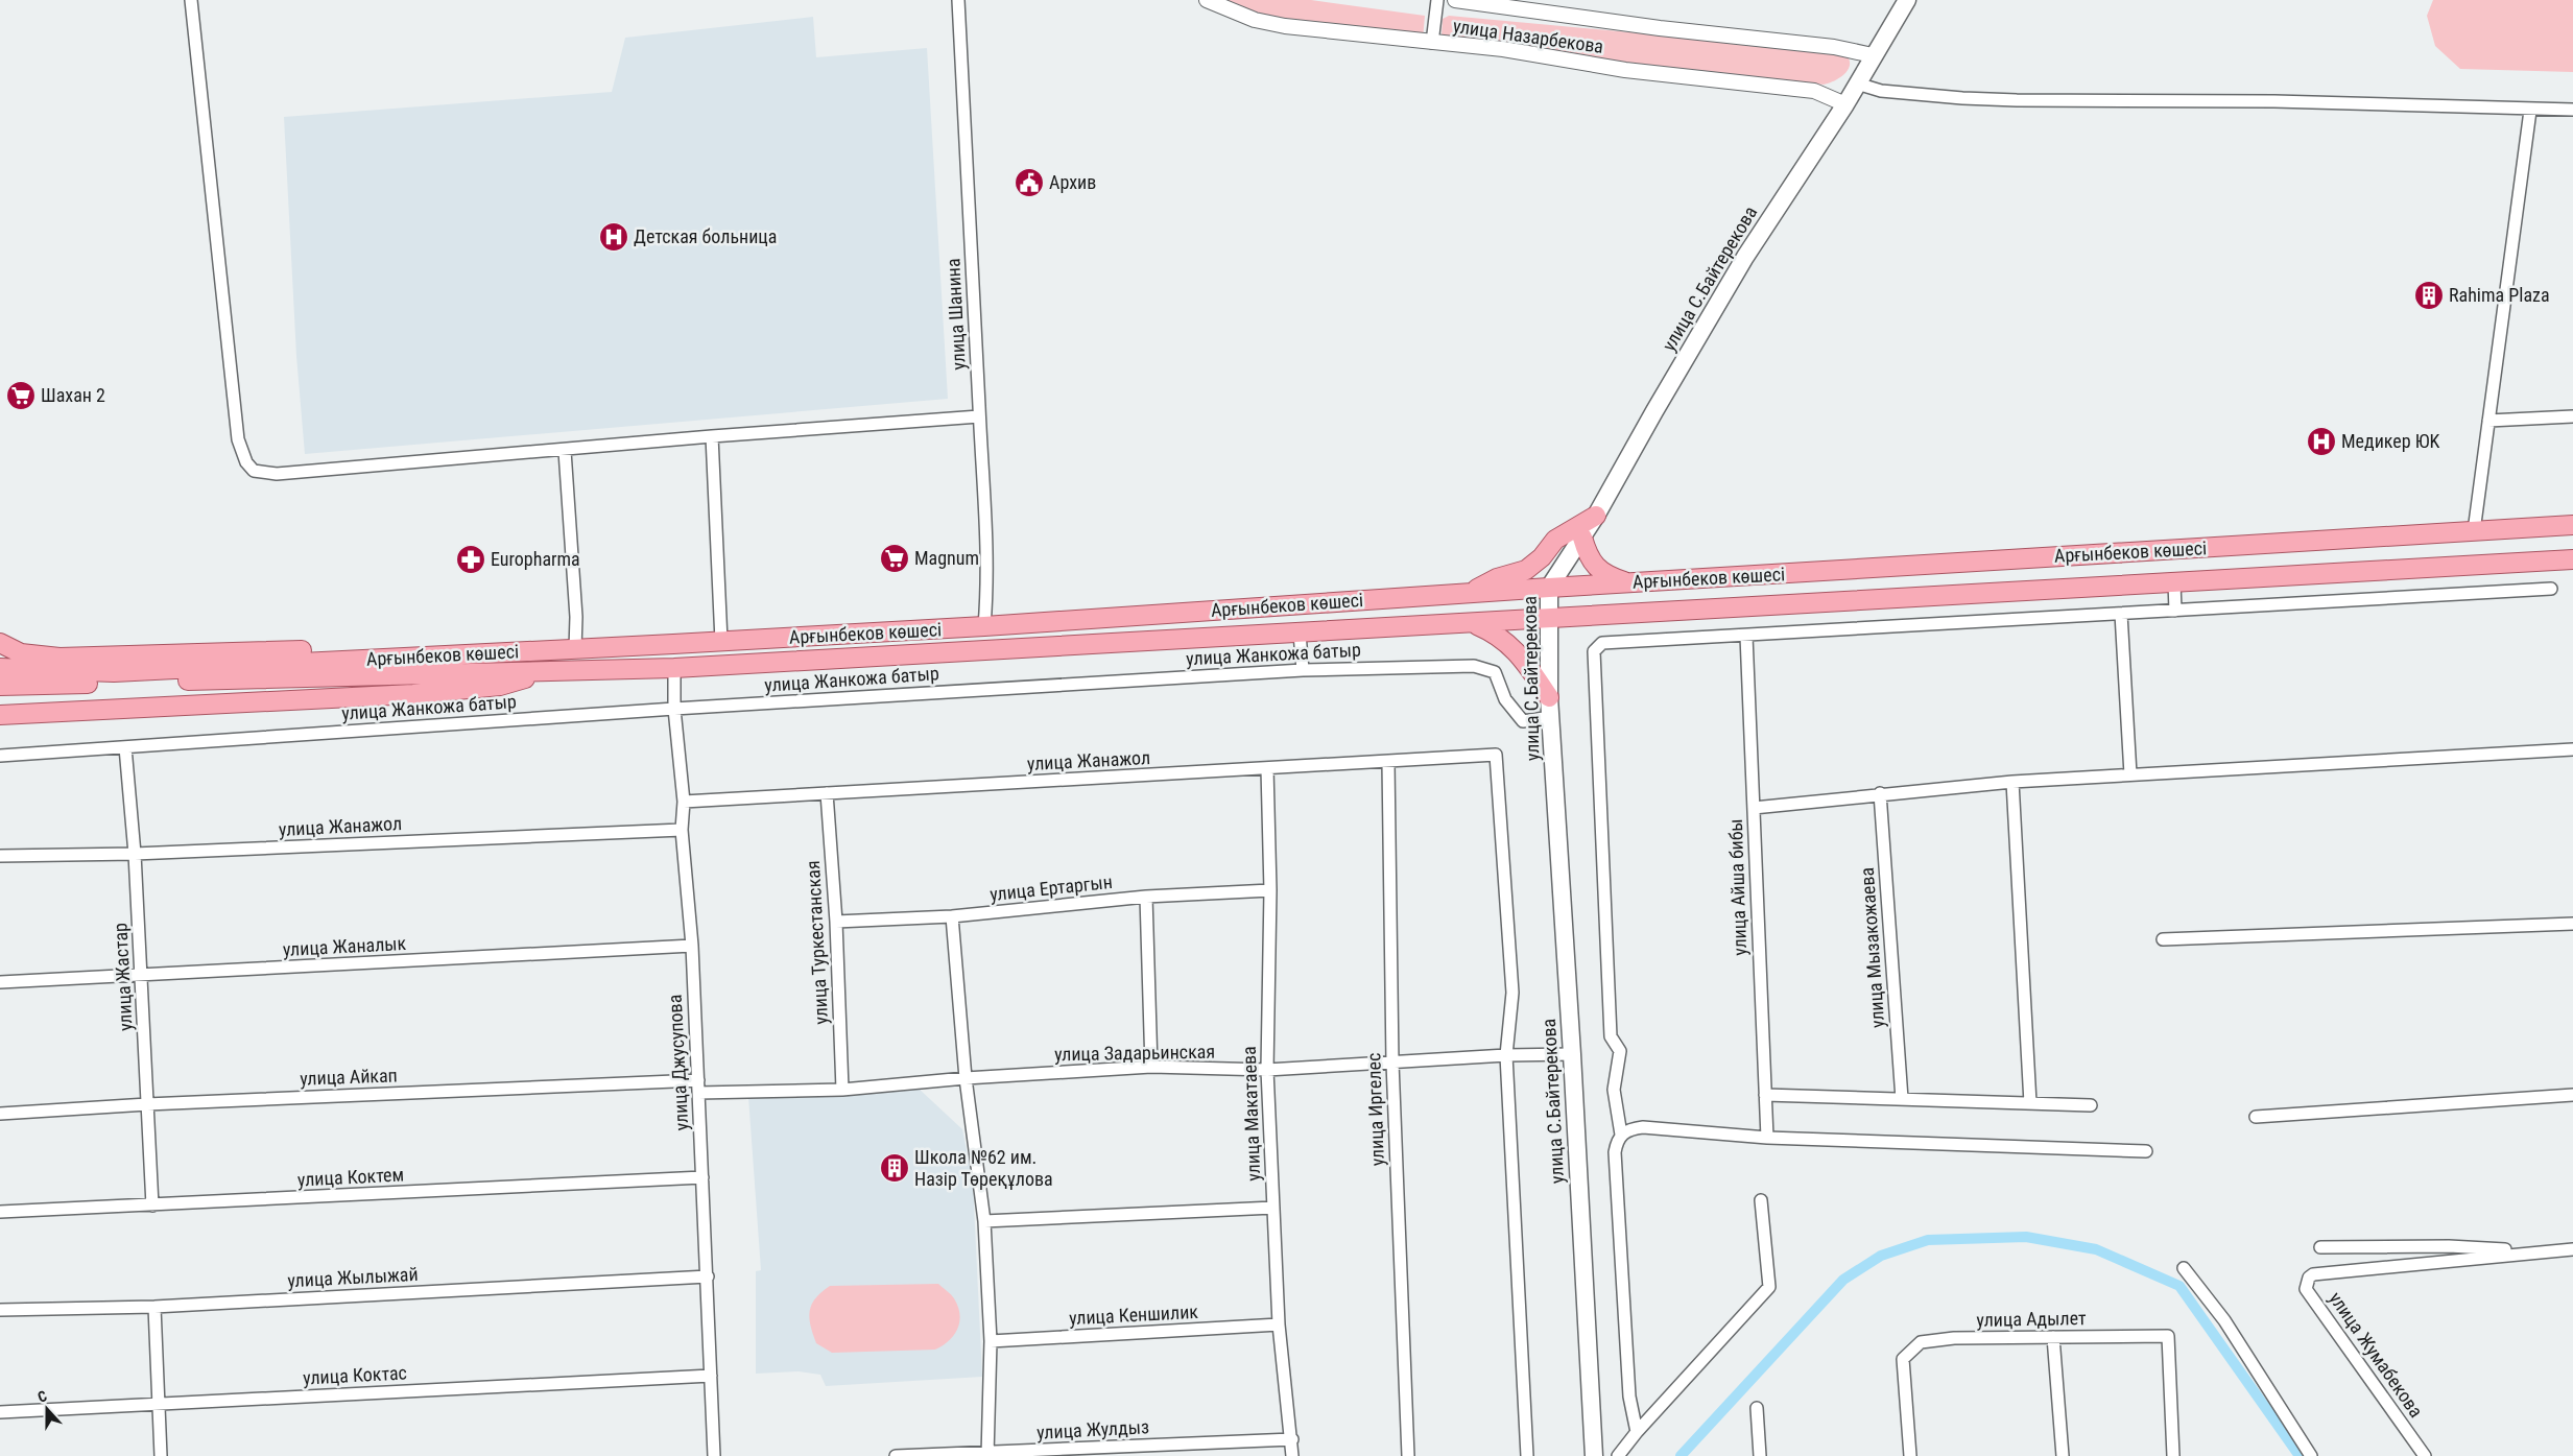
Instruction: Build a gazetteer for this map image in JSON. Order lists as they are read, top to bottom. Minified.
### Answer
{"streets":{"main road":["улица С.Байтерекова","Арғынбеков көшесі"],"street":["улица Назарбекова","улица Шанина","улица Жанкожа батыр","улица Жанажол","улица Айша бибы","улица Ертаргын","улица Туркестанская","улица Жаналык","улица Мызакожаева","улица Жастар","улица Задарьинская","улица Джусупова","улица Айкап","улица Иргелес","улица Макатаева","улица Коктем","улица Жылыжай","улица Кеншилик","улица Адылет","улица Жумабекова","улица Коктас","улица Жулдыз"]},"crossings":[["улица Назарбекова","улица С.Байтерекова"],["улица С.Байтерекова","Арғынбеков көшесі"],["улица С.Байтерекова","улица Жанкожа батыр"],["улица С.Байтерекова","улица Задарьинская"],["улица Шанина","Арғынбеков көшесі"],["Арғынбеков көшесі","улица Джусупова"],["улица Жанкожа батыр","улица Жастар"],["улица Жанкожа батыр","улица Джусупова"],["улица Жанажол","улица Туркестанская"],["улица Жанажол","улица Жастар"],["улица Жанажол","улица Задарьинская"],["улица Жанажол","улица Джусупова"],["улица Жанажол","улица Иргелес"],["улица Жанажол","улица Макатаева"],["улица Ертаргын","улица Туркестанская"],["улица Ертаргын","улица Макатаева"],["улица Туркестанская","улица Задарьинская"],["улица Жаналык","улица Жастар"],["улица Жаналык","улица Джусупова"],["улица Жастар","улица Айкап"],["улица Жастар","улица Коктем"],["улица Задарьинская","улица Джусупова"],["улица Задарьинская","улица Айкап"],["улица Задарьинская","улица Иргелес"],["улица Задарьинская","улица Макатаева"],["улица Джусупова","улица Айкап"],["улица Джусупова","улица Коктем"],["улица Джусупова","улица Жылыжай"],["улица Джусупова","улица Коктас"],["улица Макатаева","улица Кеншилик"],["улица Макатаева","улица Жулдыз"]],"places":{"public building":["Архив"],"hospital":["Детская больница","Медикер ЮK"],"building":["Rahima Plaza","Школа №62 им. Назір Төреқұлова"],"supermarket":["Шахан 2","Magnum"],"pharmacy":["Europharma"]},"north":"top"}
